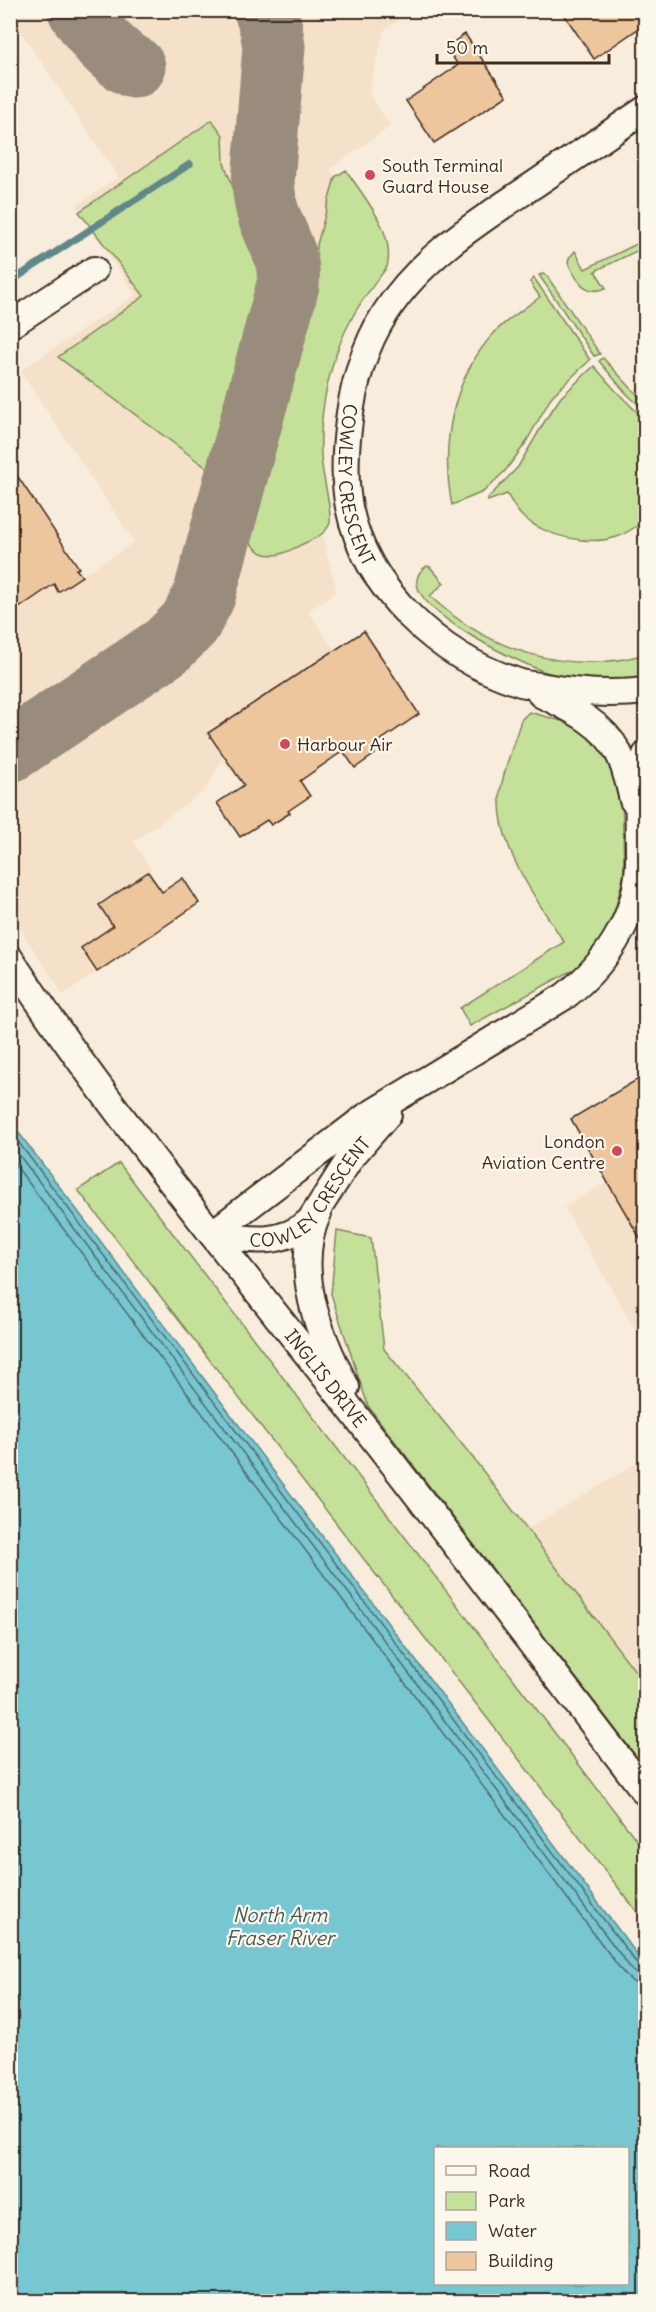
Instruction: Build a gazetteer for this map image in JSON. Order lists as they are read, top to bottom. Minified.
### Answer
{"streets":{"street":["COWLEY CRESCENT","INGLIS DRIVE"]},"crossings":[["COWLEY CRESCENT","INGLIS DRIVE"]],"water":["North Arm Fraser River"],"places":["South Terminal Guard House","Harbour Air","London Aviation Centre"],"legend":["Road","Park","Water","Building"],"scale_bar":"50 m"}
